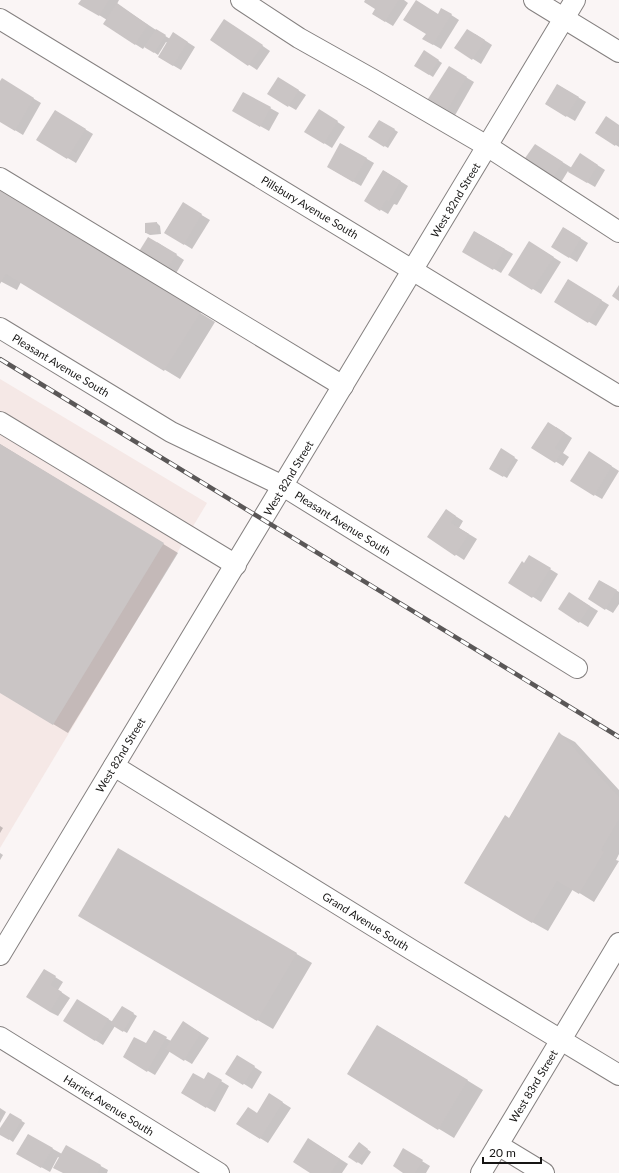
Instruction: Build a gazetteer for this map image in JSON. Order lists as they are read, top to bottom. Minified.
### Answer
{"streets":{"street":["West 82nd Street","Pillsbury Avenue South","Pleasant Avenue South","Grand Avenue South","West 83rd Street","Harriet Avenue South"]},"crossings":[["West 82nd Street","Pillsbury Avenue South"],["West 82nd Street","Pleasant Avenue South"],["West 82nd Street","Grand Avenue South"],["Grand Avenue South","West 83rd Street"]],"scale_bar":"20 m"}
